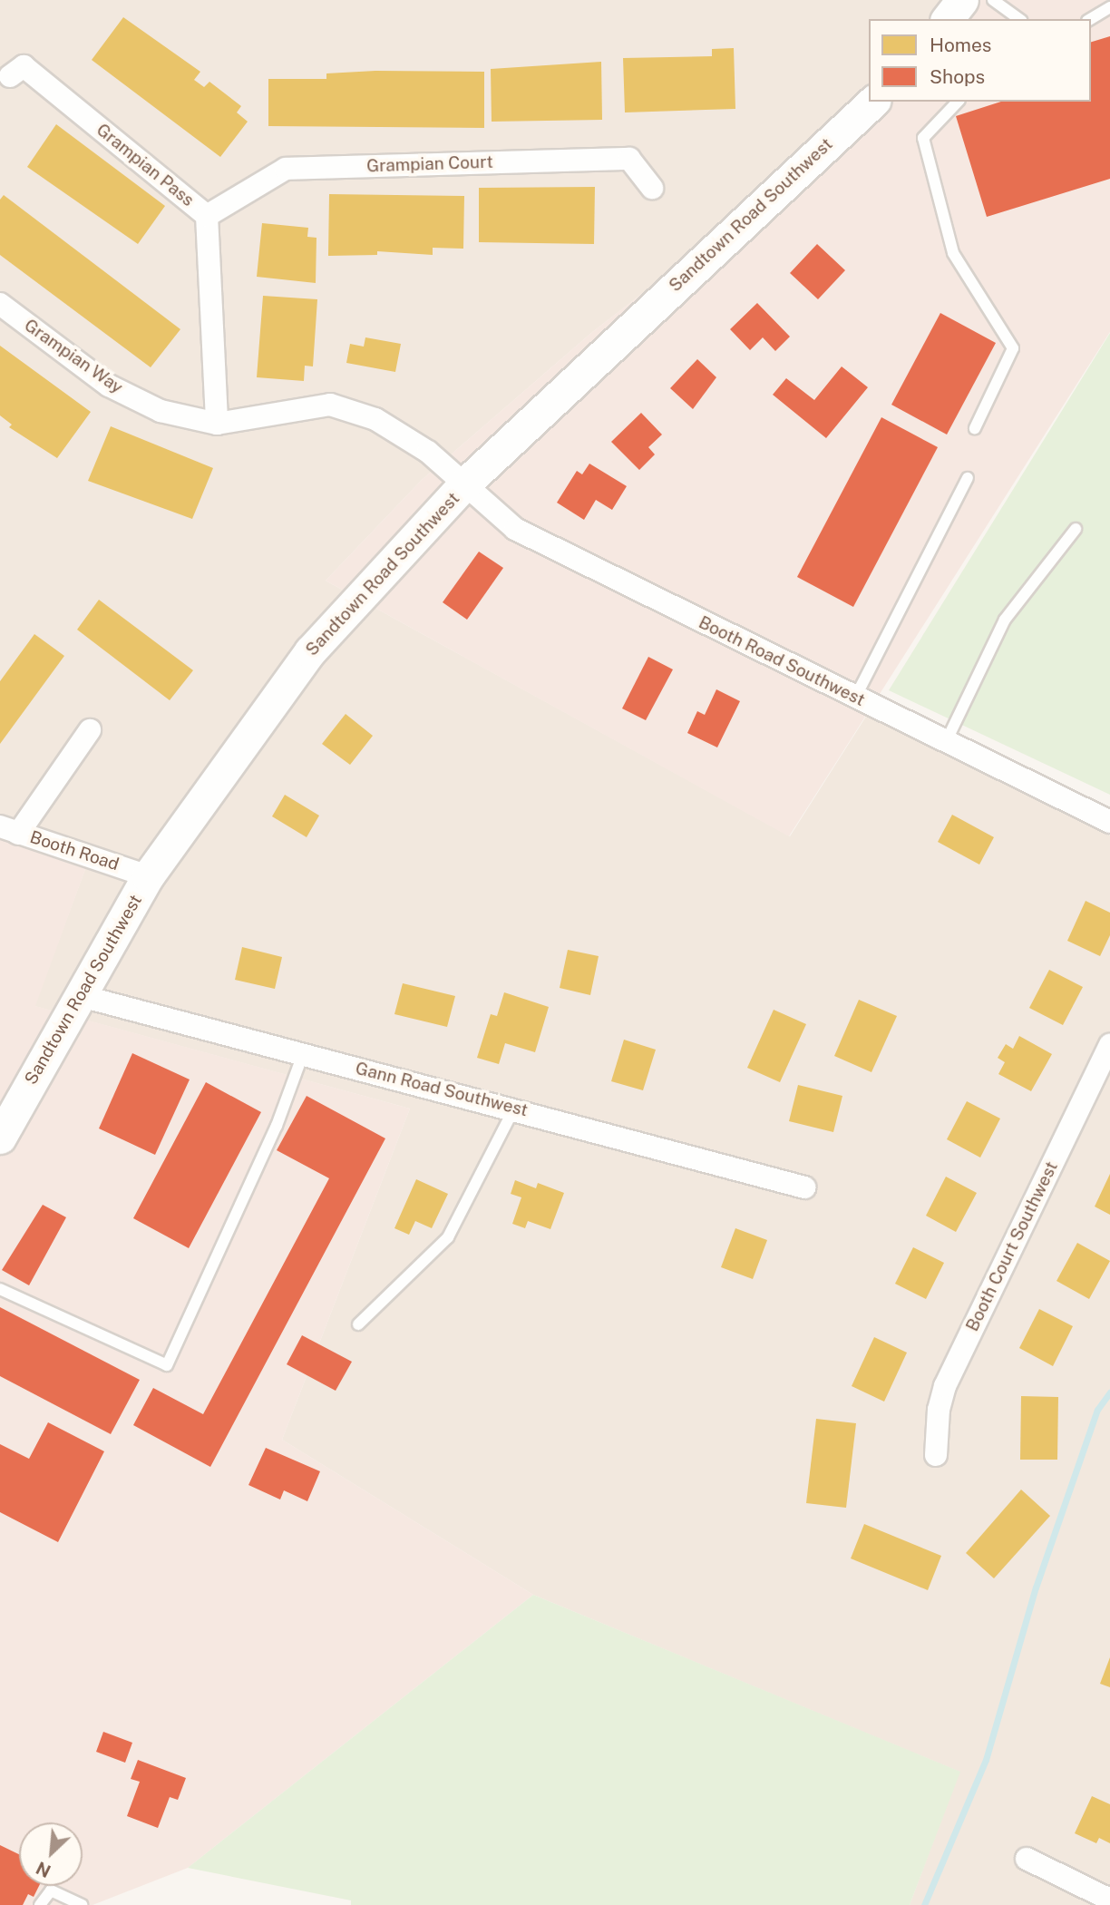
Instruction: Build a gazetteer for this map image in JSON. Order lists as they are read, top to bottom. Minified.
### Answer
{"streets":{"street":["Grampian Court","Grampian Pass","Sandtown Road Southwest","Grampian Way","Booth Road Southwest","Booth Road","Gann Road Southwest","Booth Court Southwest"]},"crossings":[["Grampian Court","Grampian Pass"],["Grampian Pass","Grampian Way"],["Sandtown Road Southwest","Grampian Way"],["Sandtown Road Southwest","Booth Road Southwest"],["Sandtown Road Southwest","Booth Road"],["Sandtown Road Southwest","Gann Road Southwest"],["Grampian Way","Booth Road Southwest"]],"legend":["Homes","Shops"],"north":"bottom left"}
